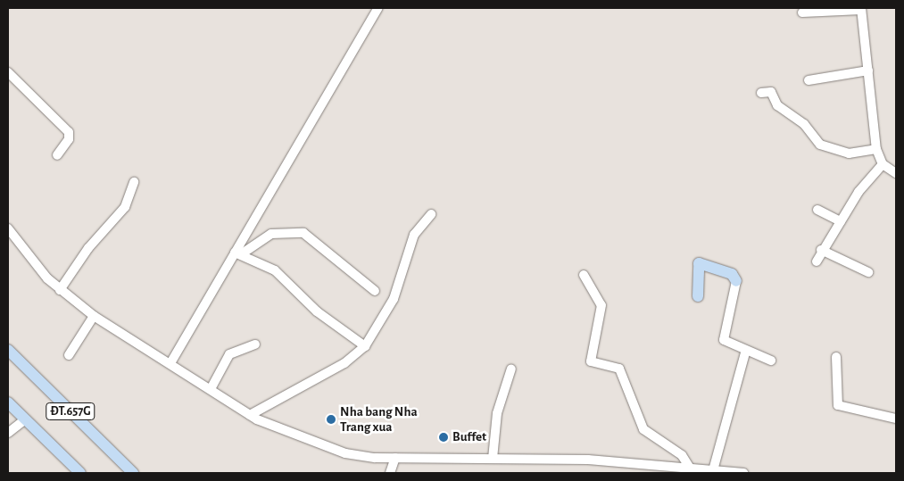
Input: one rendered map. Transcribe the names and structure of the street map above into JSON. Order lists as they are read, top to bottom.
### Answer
{
  "streets": {
    "main road": ["ĐT.657G"]
  },
  "places": ["Nha bang Nha Trang xua", "Buffet"]
}
